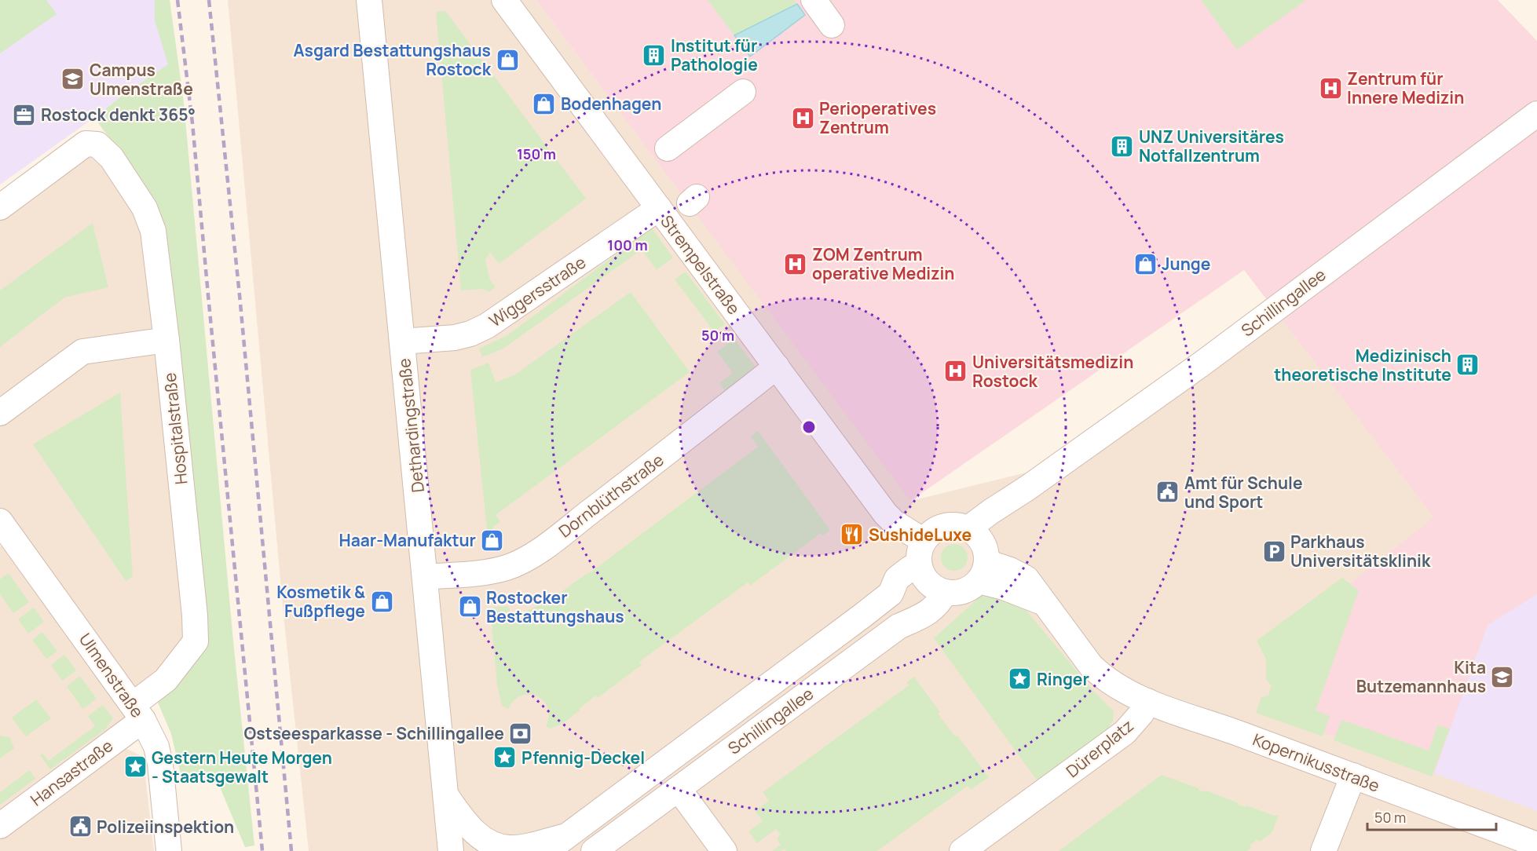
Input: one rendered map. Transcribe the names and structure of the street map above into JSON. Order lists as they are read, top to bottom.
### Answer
{
  "streets": {
    "street": [
      "Strempelstraße",
      "Wiggersstraße",
      "Schillingallee",
      "Dethardingstraße",
      "Hospitalstraße",
      "Dornblüthstraße",
      "Ulmenstraße",
      "Dürerplatz",
      "Kopernikusstraße",
      "Hansastraße"
    ]
  },
  "crossings": [
    ["Strempelstraße", "Wiggersstraße"],
    ["Strempelstraße", "Schillingallee"],
    ["Strempelstraße", "Dornblüthstraße"],
    ["Strempelstraße", "Dürerplatz"],
    ["Wiggersstraße", "Dethardingstraße"],
    ["Schillingallee", "Dürerplatz"],
    ["Dethardingstraße", "Dornblüthstraße"],
    ["Hospitalstraße", "Ulmenstraße"],
    ["Hospitalstraße", "Hansastraße"],
    ["Ulmenstraße", "Hansastraße"],
    ["Dürerplatz", "Kopernikusstraße"]
  ],
  "places": {
    "building": ["Institut für Pathologie", "UNZ Universitäres Notfallzentrum", "Medizinisch theoretische Institute"],
    "shop": [
      "Asgard Bestattungshaus Rostock",
      "Bodenhagen",
      "Junge",
      "Haar-Manufaktur",
      "Kosmetik & Fußpflege",
      "Rostocker Bestattungshaus"
    ],
    "school or university": ["Campus Ulmenstraße", "Kita Butzemannhaus"],
    "hospital": [
      "Zentrum für Innere Medizin",
      "Perioperatives Zentrum",
      "ZOM Zentrum operative Medizin",
      "Universitätsmedizin Rostock"
    ],
    "office": ["Rostock denkt 365°"],
    "public building": ["Amt für Schule und Sport", "Polizeiinspektion"],
    "restaurant": ["SushideLuxe"],
    "parking": ["Parkhaus Universitätsklinik"],
    "place": ["Ringer", "Pfennig-Deckel", "Gestern Heute Morgen - Staatsgewalt"],
    "bank": ["Ostseesparkasse - Schillingallee"]
  },
  "scale_bar": "50 m",
  "rings": ["150 m", "100 m", "50 m"]
}
